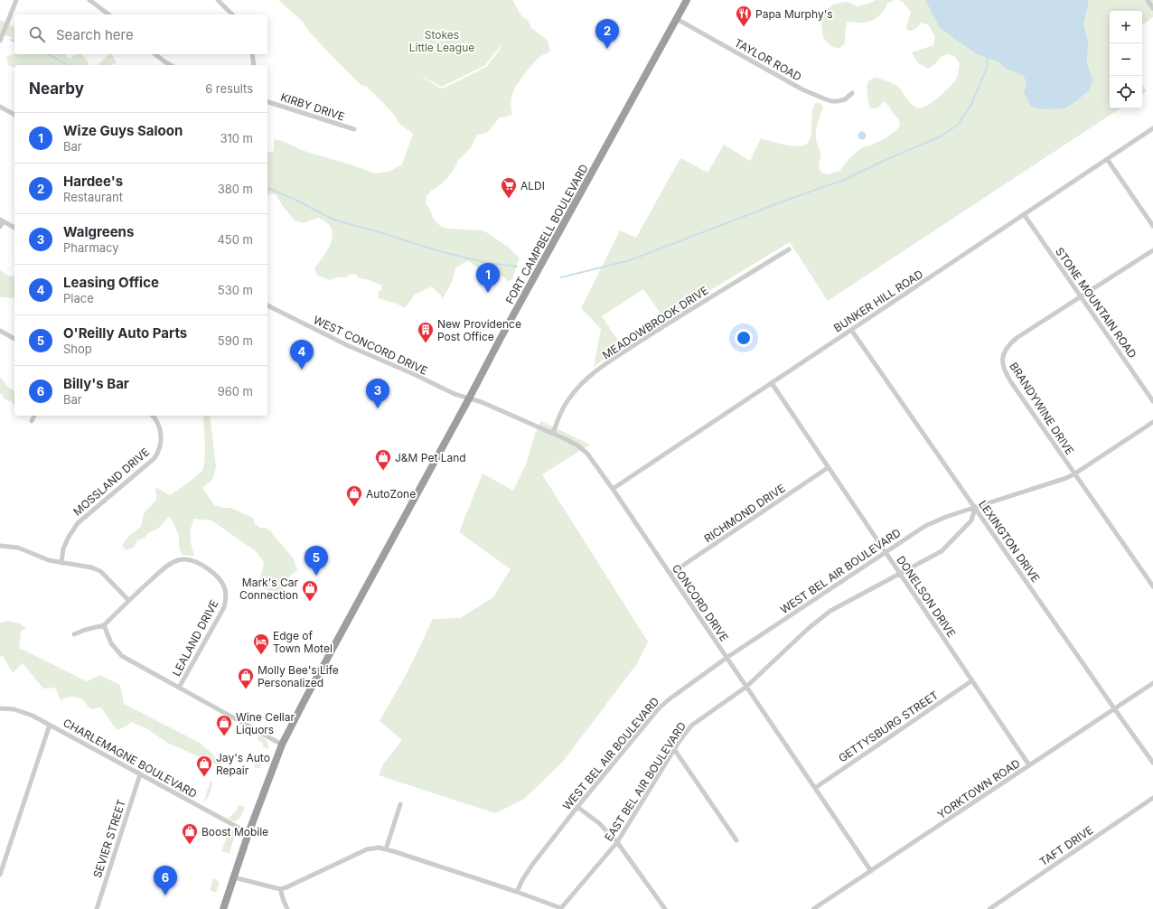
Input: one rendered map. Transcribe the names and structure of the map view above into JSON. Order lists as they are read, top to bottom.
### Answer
{
  "streets": {
    "highway": ["FORT CAMPBELL BOULEVARD"],
    "street": [
      "TAYLOR ROAD",
      "KIRBY DRIVE",
      "BUNKER HILL ROAD",
      "STONE MOUNTAIN ROAD",
      "MEADOWBROOK DRIVE",
      "WEST CONCORD DRIVE",
      "BRANDYWINE DRIVE",
      "MOSSLAND DRIVE",
      "RICHMOND DRIVE",
      "LEXINGTON DRIVE",
      "WEST BEL AIR BOULEVARD",
      "DONELSON DRIVE",
      "CONCORD DRIVE",
      "LEALAND DRIVE",
      "GETTYSBURG STREET",
      "CHARLEMAGNE BOULEVARD",
      "EAST BEL AIR BOULEVARD",
      "YORKTOWN ROAD",
      "SEVIER STREET",
      "TAFT DRIVE"
    ]
  },
  "crossings": [
    ["TAYLOR ROAD", "FORT CAMPBELL BOULEVARD"],
    ["FORT CAMPBELL BOULEVARD", "WEST CONCORD DRIVE"],
    ["FORT CAMPBELL BOULEVARD", "CONCORD DRIVE"],
    ["FORT CAMPBELL BOULEVARD", "LEALAND DRIVE"],
    ["FORT CAMPBELL BOULEVARD", "CHARLEMAGNE BOULEVARD"],
    ["BUNKER HILL ROAD", "STONE MOUNTAIN ROAD"],
    ["BUNKER HILL ROAD", "LEXINGTON DRIVE"],
    ["BUNKER HILL ROAD", "DONELSON DRIVE"],
    ["BUNKER HILL ROAD", "CONCORD DRIVE"],
    ["STONE MOUNTAIN ROAD", "BRANDYWINE DRIVE"],
    ["MEADOWBROOK DRIVE", "CONCORD DRIVE"],
    ["WEST CONCORD DRIVE", "CONCORD DRIVE"],
    ["BRANDYWINE DRIVE", "WEST BEL AIR BOULEVARD"],
    ["RICHMOND DRIVE", "DONELSON DRIVE"],
    ["RICHMOND DRIVE", "CONCORD DRIVE"],
    ["LEXINGTON DRIVE", "WEST BEL AIR BOULEVARD"],
    ["LEXINGTON DRIVE", "EAST BEL AIR BOULEVARD"],
    ["LEXINGTON DRIVE", "YORKTOWN ROAD"],
    ["WEST BEL AIR BOULEVARD", "DONELSON DRIVE"],
    ["WEST BEL AIR BOULEVARD", "CONCORD DRIVE"],
    ["WEST BEL AIR BOULEVARD", "EAST BEL AIR BOULEVARD"],
    ["DONELSON DRIVE", "GETTYSBURG STREET"],
    ["DONELSON DRIVE", "EAST BEL AIR BOULEVARD"],
    ["DONELSON DRIVE", "YORKTOWN ROAD"],
    ["CONCORD DRIVE", "GETTYSBURG STREET"],
    ["CONCORD DRIVE", "EAST BEL AIR BOULEVARD"],
    ["CONCORD DRIVE", "YORKTOWN ROAD"],
    ["CHARLEMAGNE BOULEVARD", "SEVIER STREET"]
  ],
  "parks": ["Stokes Little League"],
  "places": {
    "restaurant": ["Papa Murphy's"],
    "supermarket": ["ALDI"],
    "building": ["New Providence Post Office"],
    "shop": [
      "J&M Pet Land",
      "AutoZone",
      "Mark's Car Connection",
      "Molly Bee's Life Personalized",
      "Wine Cellar Liquors",
      "Jay's Auto Repair",
      "Boost Mobile"
    ],
    "hotel": ["Edge of Town Motel"]
  },
  "page": {
    "map_buttons": ["+", "−"],
    "search": "Search here",
    "pins": [
      "2",
      "1",
      "4",
      "3",
      "5",
      "6"
    ],
    "heading": ["Nearby", "6 results"],
    "list": [
      {
        "mark": "1",
        "name": "Wize Guys Saloon",
        "note": "Bar",
        "value": "310 m"
      },
      {
        "mark": "2",
        "name": "Hardee's",
        "note": "Restaurant",
        "value": "380 m"
      },
      {
        "mark": "3",
        "name": "Walgreens",
        "note": "Pharmacy",
        "value": "450 m"
      },
      {
        "mark": "4",
        "name": "Leasing Office",
        "note": "Place",
        "value": "530 m"
      },
      {
        "mark": "5",
        "name": "O'Reilly Auto Parts",
        "note": "Shop",
        "value": "590 m"
      },
      {
        "mark": "6",
        "name": "Billy's Bar",
        "note": "Bar",
        "value": "960 m"
      }
    ]
  }
}
